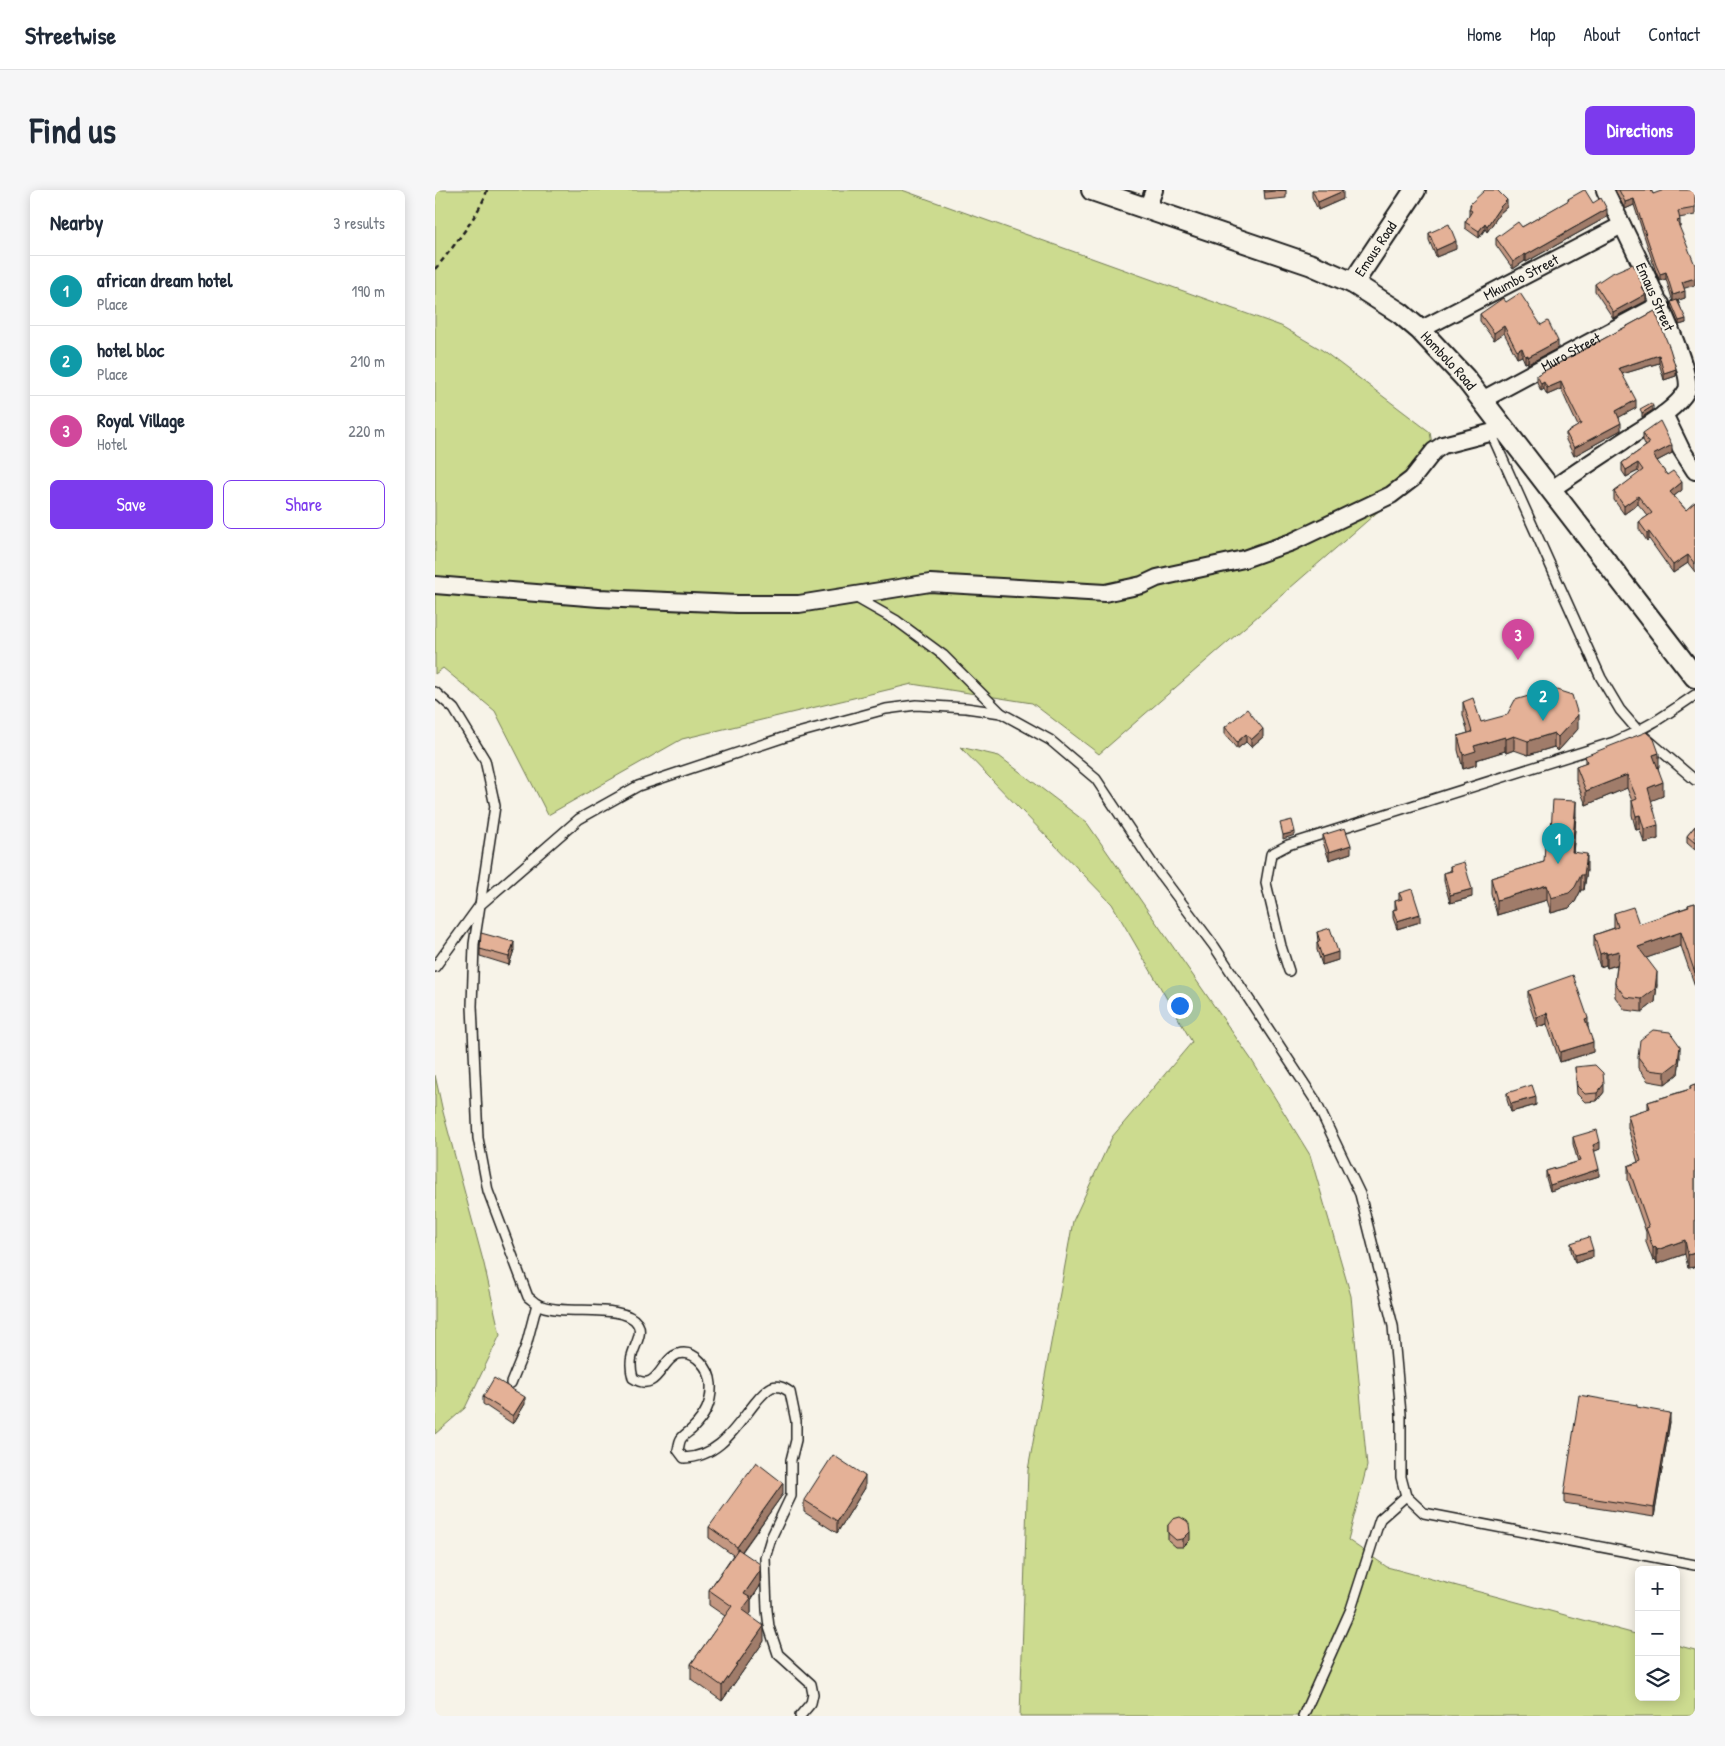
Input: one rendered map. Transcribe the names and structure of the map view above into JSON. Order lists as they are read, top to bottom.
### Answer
{
  "streets": {
    "street": [
      "Emous Road",
      "Mkumbo Street",
      "Emaus Street",
      "Muro Street",
      "Hombolo Road"
    ]
  },
  "crossings": [
    ["Emous Road", "Hombolo Road"],
    ["Mkumbo Street", "Emaus Street"],
    ["Mkumbo Street", "Hombolo Road"],
    ["Emaus Street", "Muro Street"],
    ["Emaus Street", "Hombolo Road"],
    ["Muro Street", "Hombolo Road"]
  ],
  "page": {
    "header": "Streetwise",
    "nav": [
      "Home",
      "Map",
      "About",
      "Contact"
    ],
    "buttons": [
      "Directions",
      ["Save", "Share"]
    ],
    "title": "Find us",
    "heading": ["Nearby", "3 results"],
    "list": [
      {
        "mark": "1",
        "name": "african dream hotel",
        "note": "Place",
        "value": "190 m"
      },
      {
        "mark": "2",
        "name": "hotel bloc",
        "note": "Place",
        "value": "210 m"
      },
      {
        "mark": "3",
        "name": "Royal Village",
        "note": "Hotel",
        "value": "220 m"
      }
    ],
    "pins": ["3", "2", "1"],
    "map_buttons": ["+", "−"]
  }
}
